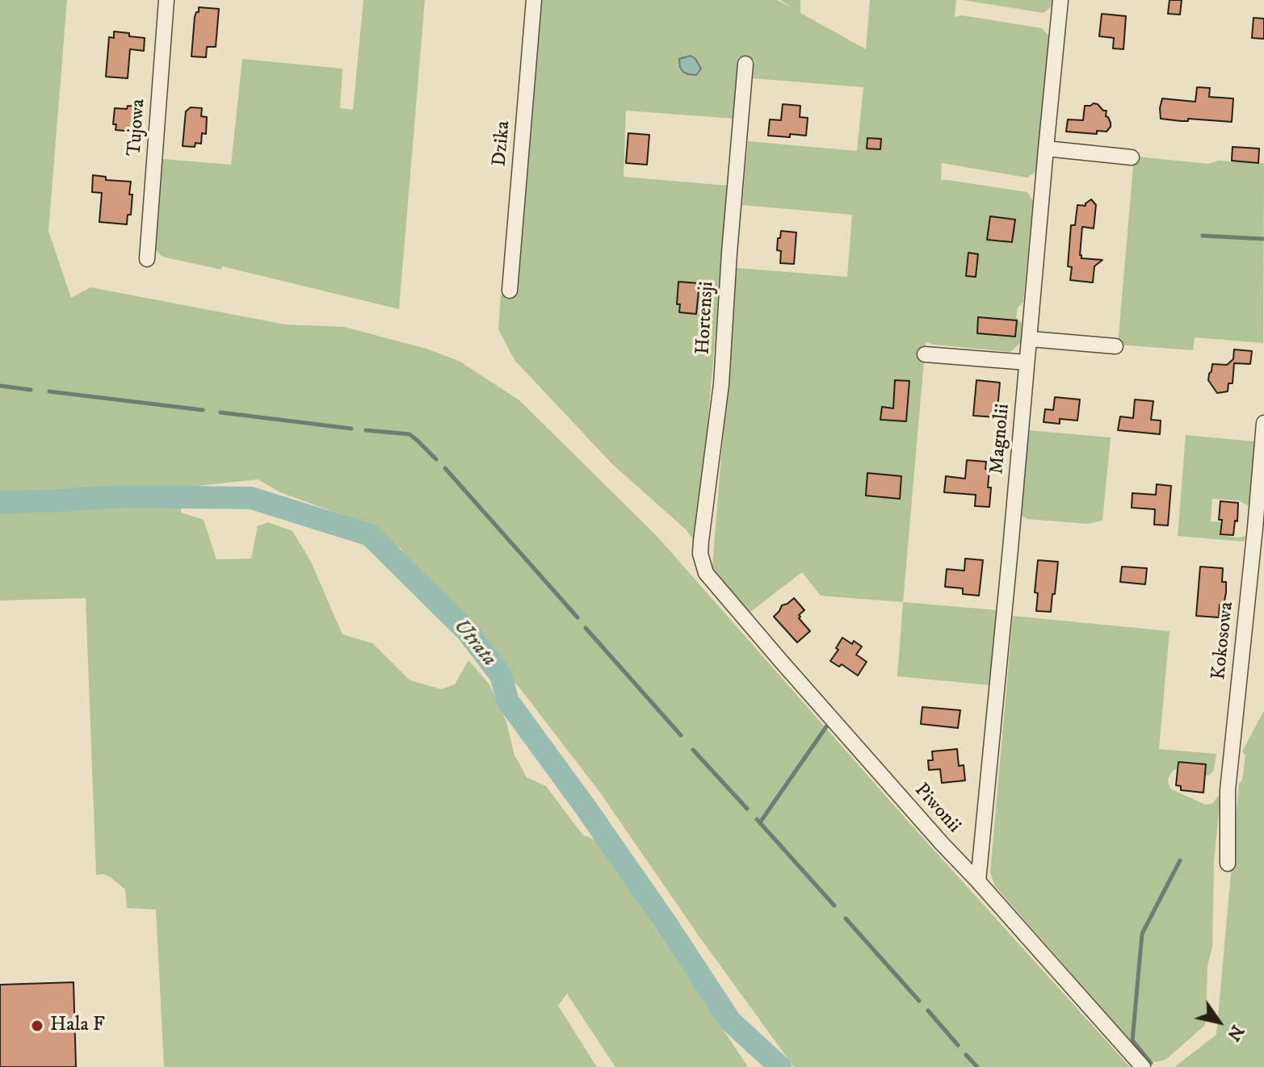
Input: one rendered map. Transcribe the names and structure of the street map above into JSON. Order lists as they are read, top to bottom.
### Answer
{
  "streets": {
    "street": [
      "Tujowa",
      "Dzika",
      "Hortensji",
      "Magnolii",
      "Kokosowa",
      "Piwonii"
    ]
  },
  "crossings": [
    ["Hortensji", "Piwonii"],
    ["Magnolii", "Piwonii"]
  ],
  "water": ["Utrata"],
  "places": ["Hala F"],
  "north": "bottom right"
}
